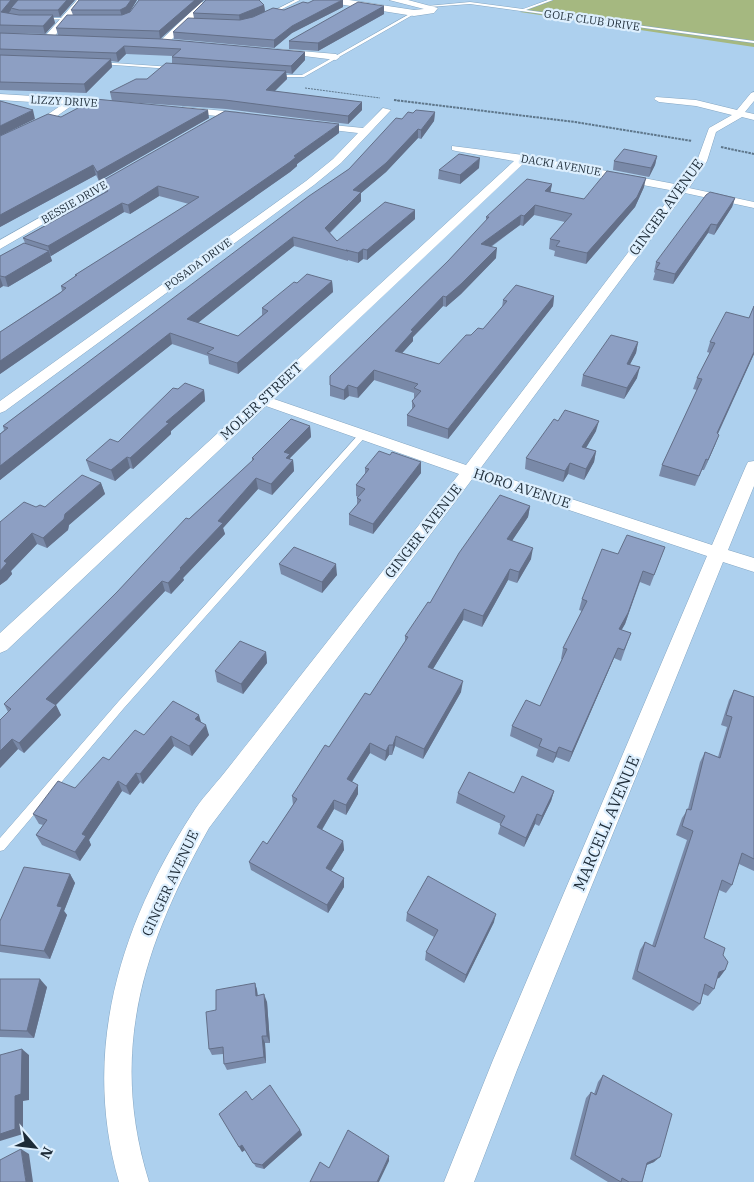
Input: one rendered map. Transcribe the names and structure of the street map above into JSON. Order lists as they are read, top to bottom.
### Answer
{
  "streets": {
    "street": [
      "LIZZY DRIVE",
      "DACKI AVENUE",
      "BESSIE DRIVE",
      "GINGER AVENUE",
      "POSADA DRIVE",
      "MOLER STREET",
      "HORO AVENUE",
      "MARCELL AVENUE"
    ],
    "lane": ["GOLF CLUB DRIVE"]
  },
  "crossings": [
    ["DACKI AVENUE", "GINGER AVENUE"],
    ["DACKI AVENUE", "MOLER STREET"],
    ["GINGER AVENUE", "HORO AVENUE"],
    ["MOLER STREET", "HORO AVENUE"],
    ["HORO AVENUE", "MARCELL AVENUE"]
  ],
  "north": "bottom right"
}
